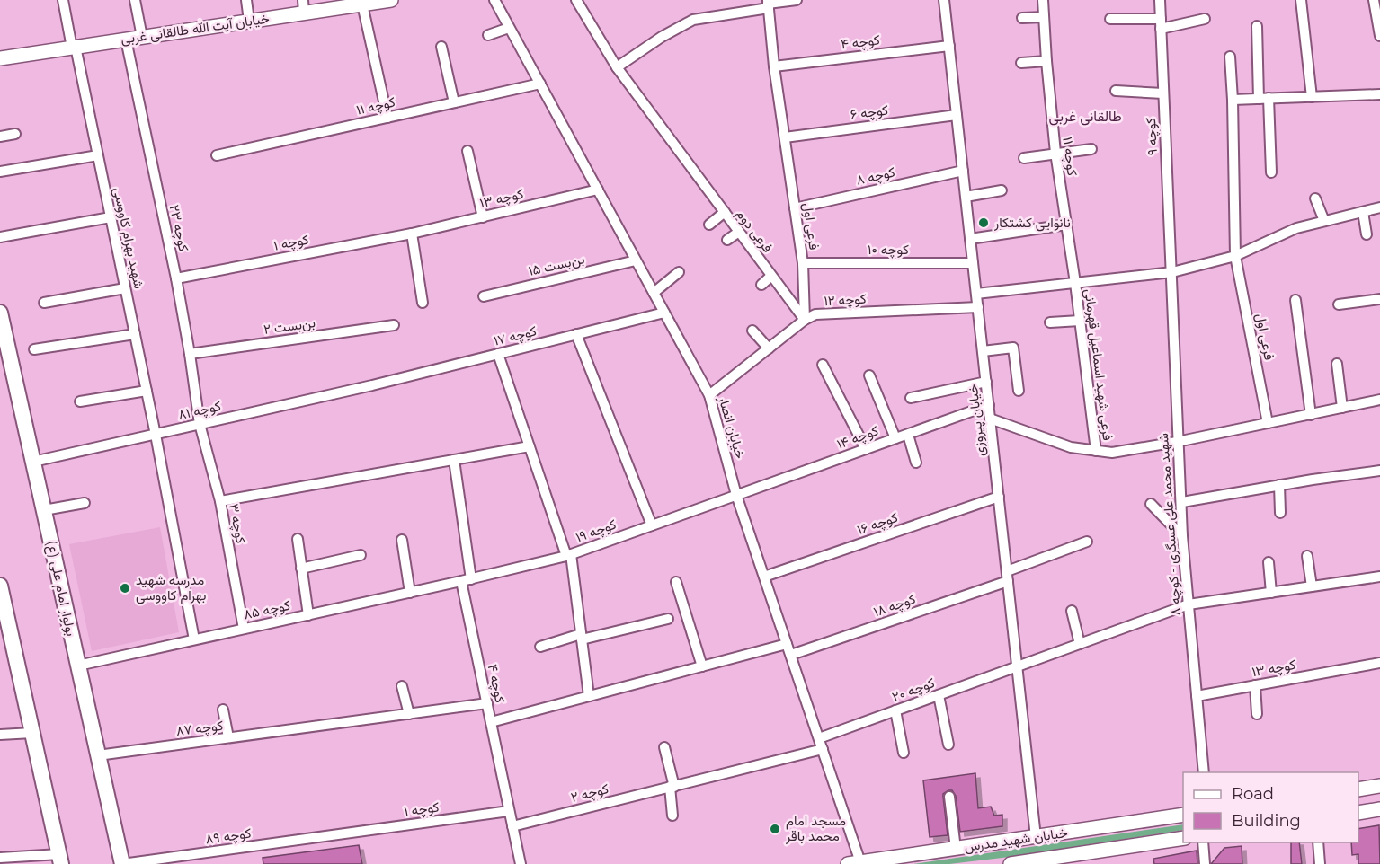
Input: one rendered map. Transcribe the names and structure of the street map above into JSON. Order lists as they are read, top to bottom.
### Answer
{
  "streets": {
    "main road": ["خیابان آیت الله طالقانی غربی", "بولوار امام علی (ع)", "خیابان شهید مدرس"],
    "street": [
      "کوچه ۴",
      "کوچه ۱۱",
      "کوچه ۶",
      "کوچه ۹",
      "کوچه ۸",
      "کوچه ۱۳",
      "فرعی اول",
      "کوچه ۲۳",
      "فرعی دوم",
      "شهید بهرام کاووسی",
      "کوچه ۱",
      "کوچه ۱۰",
      "بن‌بست ۱۵",
      "کوچه ۱۲",
      "بن‌بست ۲",
      "کوچه ۱۷",
      "فرعی شهید اسماعیل قهرمانی",
      "کوچه ۸۱",
      "خیابان پیروزی",
      "خیابان انصار",
      "کوچه ۱۴",
      "کوچه ۳",
      "کوچه ۱۶",
      "شهید محمد علی عسگری - کوچه ۸",
      "کوچه ۱۹",
      "کوچه ۱۸",
      "کوچه ۸۵",
      "کوچه ۲۰",
      "کوچه ۸۷",
      "کوچه ۲",
      "کوچه ۸۹"
    ]
  },
  "crossings": [
    ["خیابان آیت الله طالقانی غربی", "کوچه ۲۳"],
    ["خیابان آیت الله طالقانی غربی", "شهید بهرام کاووسی"],
    ["کوچه ۴", "فرعی اول"],
    ["کوچه ۴", "خیابان پیروزی"],
    ["کوچه ۴", "خیابان انصار"],
    ["کوچه ۴", "کوچه ۱۹"],
    ["کوچه ۴", "کوچه ۸۵"],
    ["کوچه ۱۱", "فرعی شهید اسماعیل قهرمانی"],
    ["کوچه ۱۱", "خیابان انصار"],
    ["کوچه ۶", "فرعی اول"],
    ["کوچه ۶", "خیابان پیروزی"],
    ["کوچه ۹", "شهید محمد علی عسگری - کوچه ۸"],
    ["کوچه ۸", "فرعی اول"],
    ["کوچه ۸", "خیابان پیروزی"],
    ["کوچه ۱۳", "کوچه ۱"],
    ["کوچه ۱۳", "خیابان انصار"],
    ["کوچه ۱۳", "شهید محمد علی عسگری - کوچه ۸"],
    ["فرعی اول", "فرعی دوم"],
    ["فرعی اول", "کوچه ۱۰"],
    ["فرعی اول", "کوچه ۱۲"],
    ["کوچه ۲۳", "کوچه ۱"],
    ["کوچه ۲۳", "بن‌بست ۲"],
    ["کوچه ۲۳", "کوچه ۸۱"],
    ["کوچه ۲۳", "کوچه ۳"],
    ["فرعی دوم", "کوچه ۱۲"],
    ["شهید بهرام کاووسی", "کوچه ۸۱"],
    ["کوچه ۱", "کوچه ۸۹"],
    ["کوچه ۱۰", "خیابان پیروزی"],
    ["بن‌بست ۱۵", "خیابان انصار"],
    ["کوچه ۱۲", "خیابان پیروزی"],
    ["کوچه ۱۲", "خیابان انصار"],
    ["کوچه ۱۷", "کوچه ۸۱"],
    ["کوچه ۱۷", "خیابان انصار"],
    ["کوچه ۸۱", "کوچه ۳"],
    ["کوچه ۸۱", "بولوار امام علی (ع)"],
    ["خیابان پیروزی", "کوچه ۱۴"],
    ["خیابان پیروزی", "کوچه ۱۶"],
    ["خیابان پیروزی", "کوچه ۱۸"],
    ["خیابان پیروزی", "کوچه ۲۰"],
    ["خیابان پیروزی", "خیابان شهید مدرس"],
    ["خیابان انصار", "کوچه ۱۴"],
    ["خیابان انصار", "کوچه ۱۶"],
    ["خیابان انصار", "کوچه ۱۹"],
    ["خیابان انصار", "کوچه ۱۸"],
    ["خیابان انصار", "کوچه ۲۰"],
    ["خیابان انصار", "خیابان شهید مدرس"],
    ["کوچه ۱۴", "کوچه ۱۹"],
    ["کوچه ۳", "کوچه ۸۵"],
    ["شهید محمد علی عسگری - کوچه ۸", "کوچه ۲۰"],
    ["کوچه ۱۹", "کوچه ۸۵"],
    ["بولوار امام علی (ع)", "کوچه ۸۵"],
    ["بولوار امام علی (ع)", "کوچه ۸۷"],
    ["بولوار امام علی (ع)", "کوچه ۸۹"]
  ],
  "districts": ["طالقانی غربی"],
  "places": ["نانوایی کشتکار", "مدرسه شهید بهرام کاووسی", "مسجد امام محمد باقر"],
  "legend": ["Road", "Building"]
}
